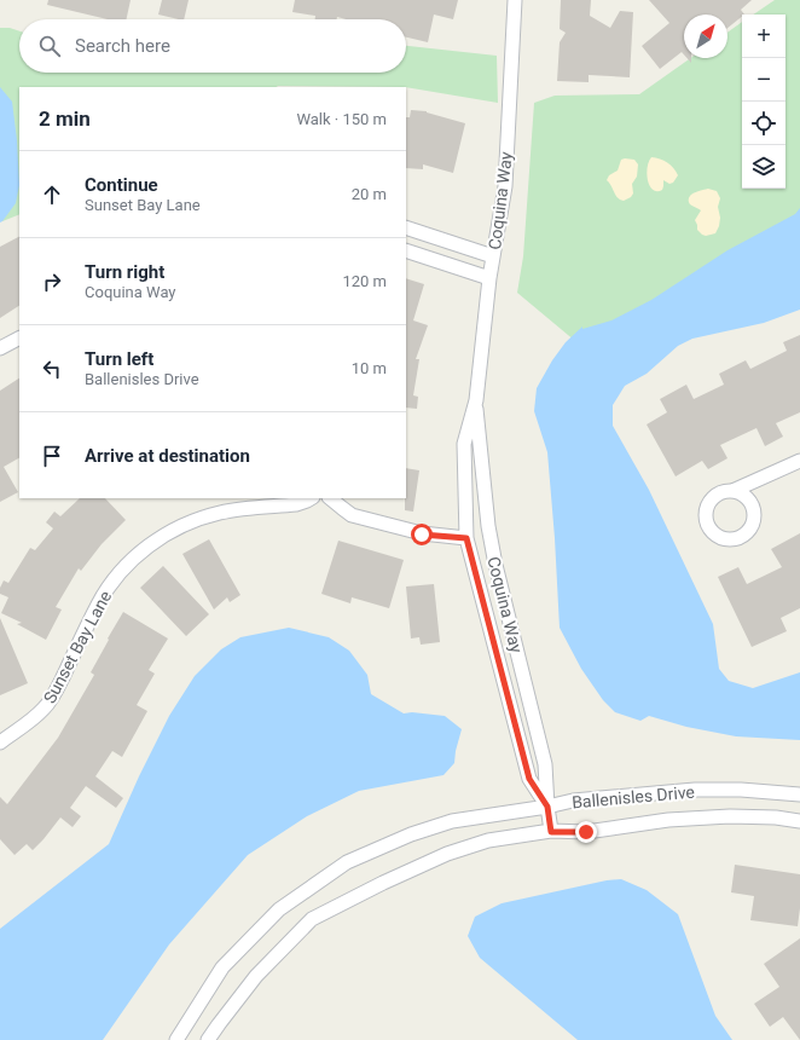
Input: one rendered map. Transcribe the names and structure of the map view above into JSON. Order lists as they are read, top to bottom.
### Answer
{
  "streets": {
    "street": ["Coquina Way", "Sunset Bay Lane", "Ballenisles Drive"]
  },
  "crossings": [
    ["Coquina Way", "Ballenisles Drive"]
  ],
  "north": "top right",
  "page": {
    "map_buttons": ["+", "−"],
    "search": "Search here",
    "heading": ["2 min", "Walk · 150 m"],
    "list": [
      ["Continue", "Sunset Bay Lane", "20 m"],
      ["Turn right", "Coquina Way", "120 m"],
      ["Turn left", "Ballenisles Drive", "10 m"],
      "Arrive at destination"
    ]
  }
}
